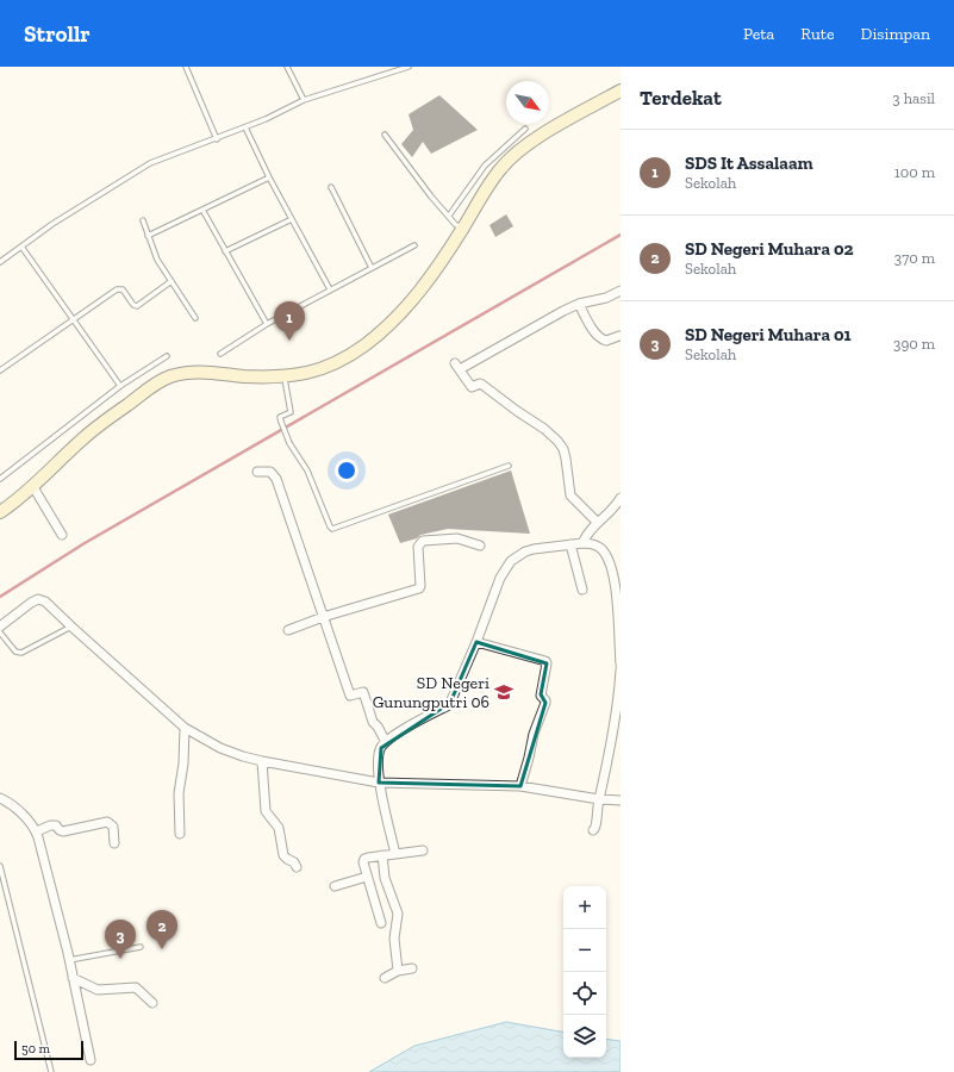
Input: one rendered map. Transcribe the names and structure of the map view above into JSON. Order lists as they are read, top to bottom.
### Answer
{
  "places": {
    "school or university": ["SD Negeri Gunungputri 06"]
  },
  "scale_bar": "50 m",
  "north": "bottom right",
  "page": {
    "header": "Strollr",
    "nav": ["Peta", "Rute", "Disimpan"],
    "heading": ["Terdekat", "3 hasil"],
    "list": [
      {
        "mark": "1",
        "name": "SDS It Assalaam",
        "note": "Sekolah",
        "value": "100 m"
      },
      {
        "mark": "2",
        "name": "SD Negeri Muhara 02",
        "note": "Sekolah",
        "value": "370 m"
      },
      {
        "mark": "3",
        "name": "SD Negeri Muhara 01",
        "note": "Sekolah",
        "value": "390 m"
      }
    ],
    "pins": ["1", "2", "3"],
    "map_buttons": ["+", "−"],
    "scale": "50 m"
  }
}
